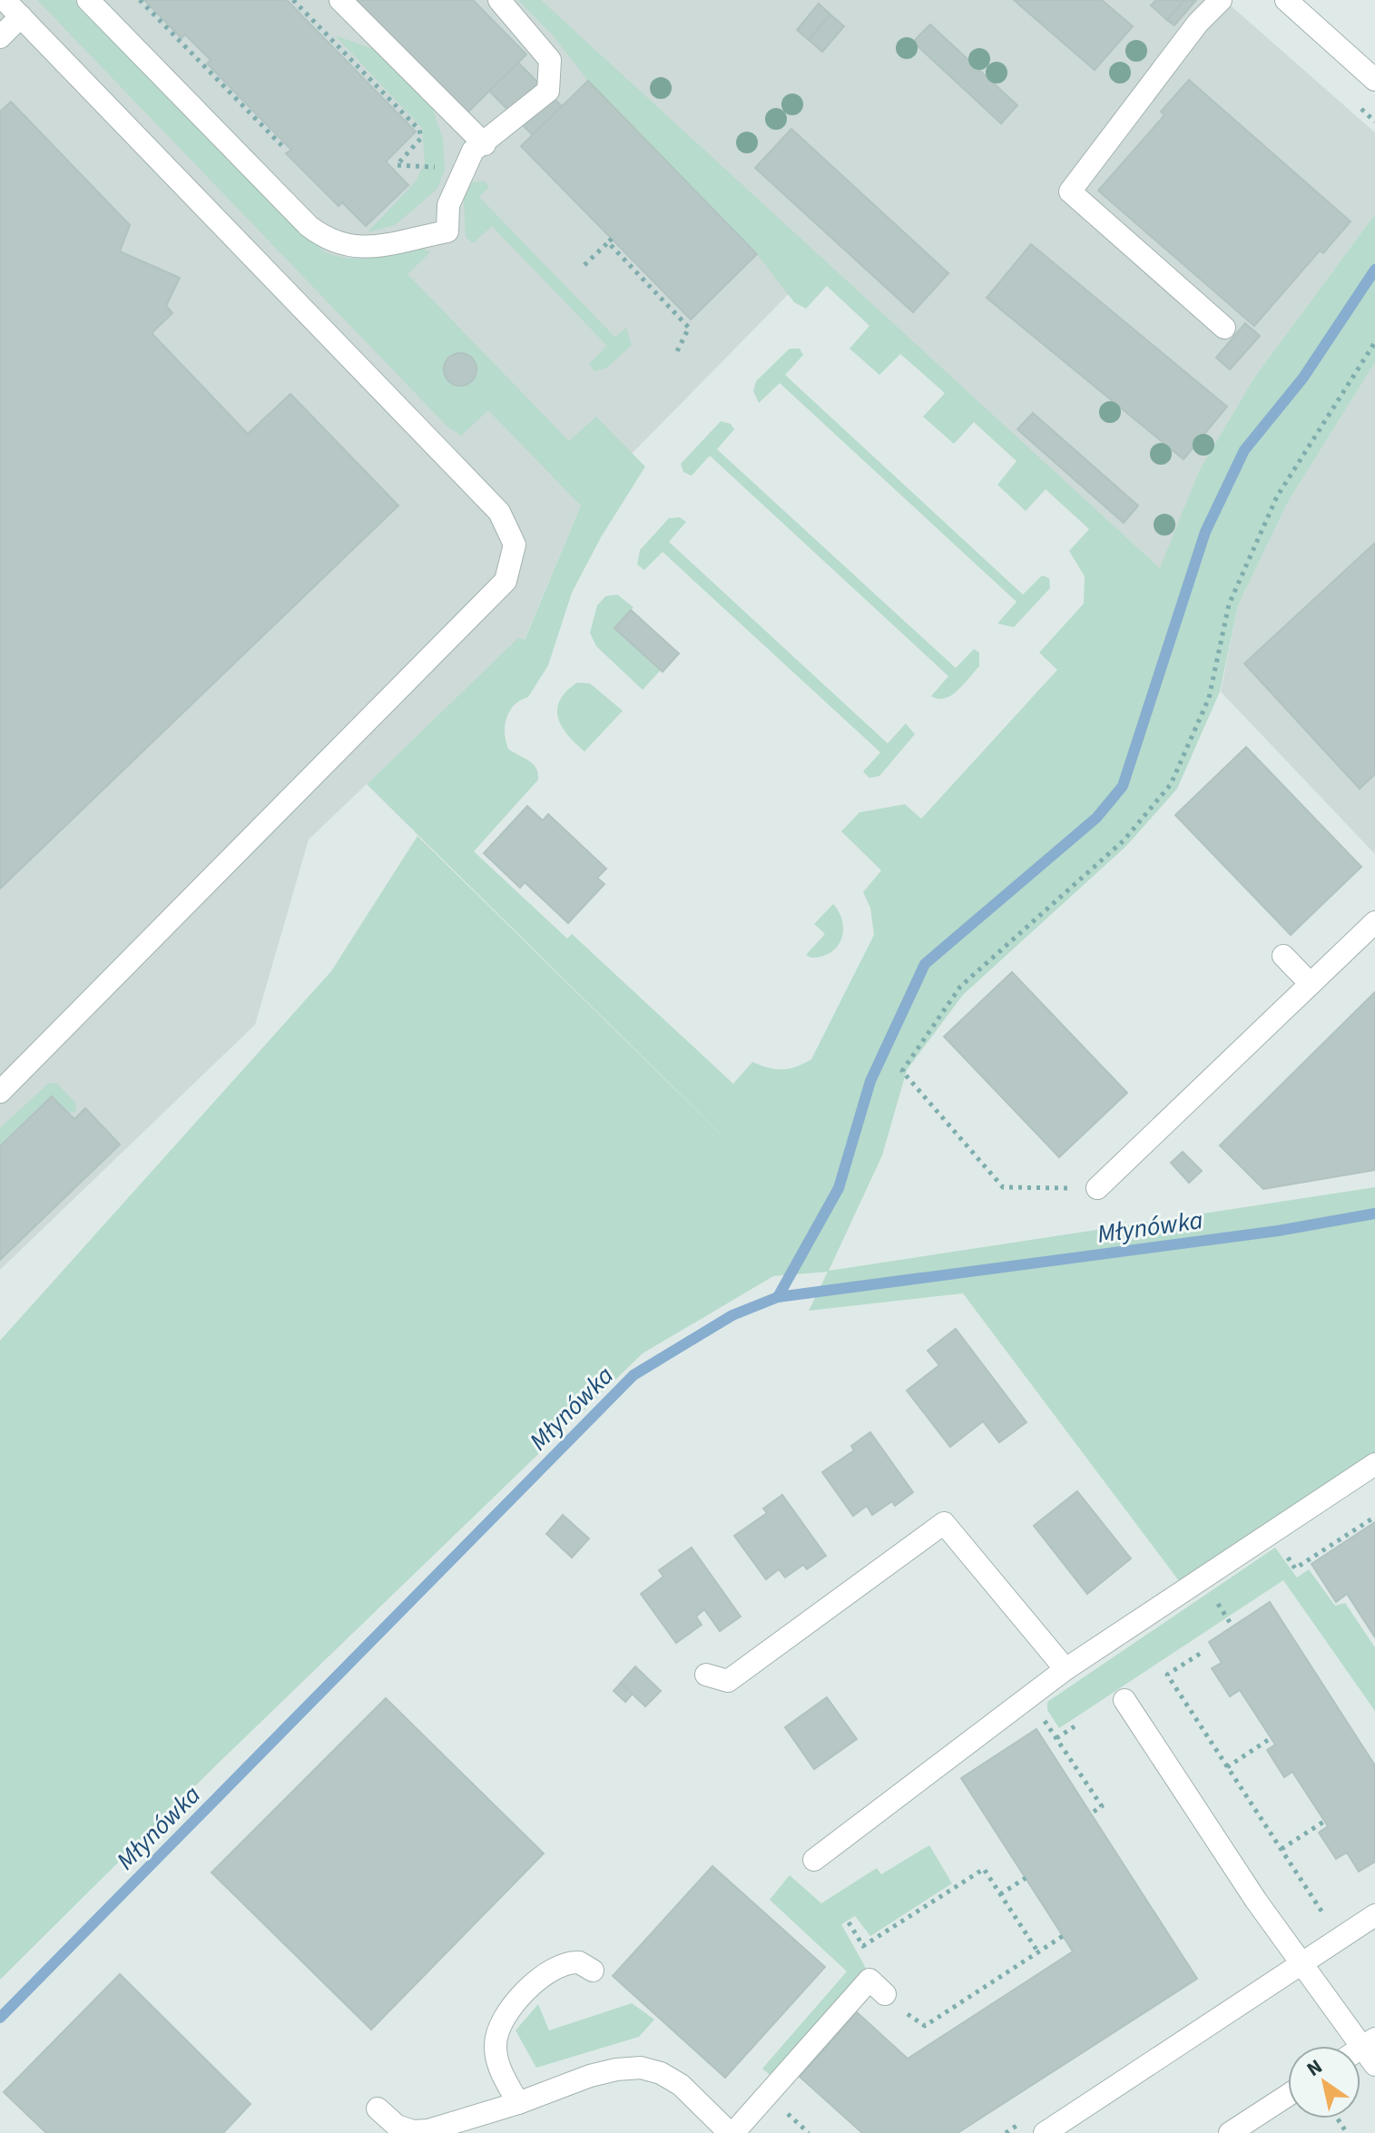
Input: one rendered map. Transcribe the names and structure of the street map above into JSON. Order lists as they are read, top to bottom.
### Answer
{
  "water": ["Młynówka"],
  "north": "top left"
}
